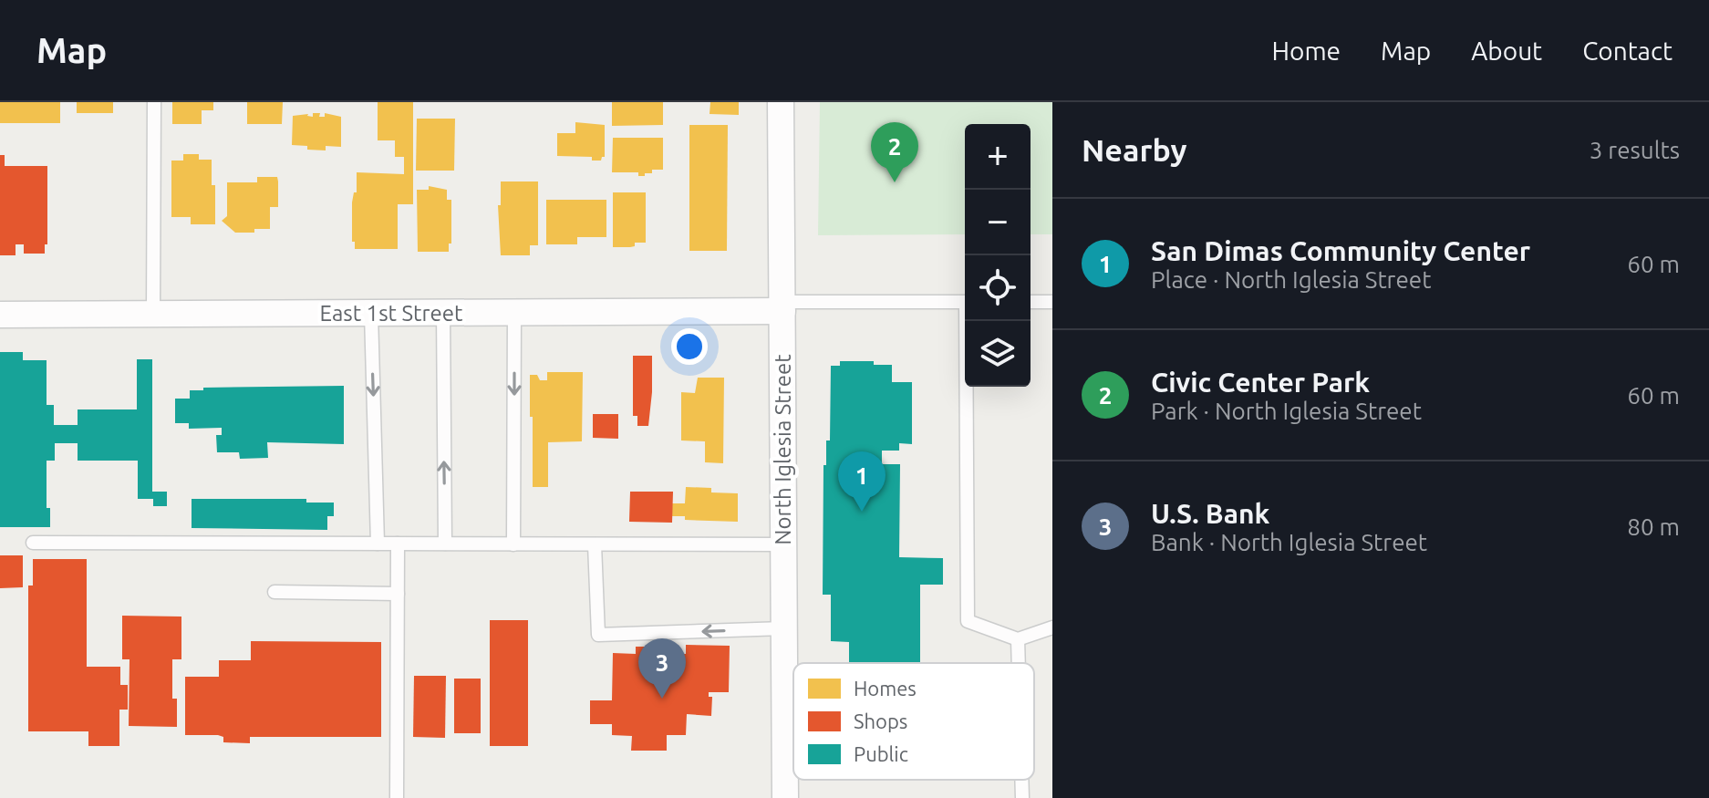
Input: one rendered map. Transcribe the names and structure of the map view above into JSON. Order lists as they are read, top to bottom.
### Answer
{
  "streets": {
    "street": ["East 1st Street", "North Iglesia Street"]
  },
  "crossings": [
    ["East 1st Street", "North Iglesia Street"]
  ],
  "legend": ["Homes", "Shops", "Public"],
  "page": {
    "header": "Map",
    "nav": [
      "Home",
      "Map",
      "About",
      "Contact"
    ],
    "heading": ["Nearby", "3 results"],
    "pins": ["2", "1", "3"],
    "map_buttons": ["+", "−"],
    "list": [
      {
        "mark": "1",
        "name": "San Dimas Community Center",
        "note": "Place · North Iglesia Street",
        "value": "60 m"
      },
      {
        "mark": "2",
        "name": "Civic Center Park",
        "note": "Park · North Iglesia Street",
        "value": "60 m"
      },
      {
        "mark": "3",
        "name": "U.S. Bank",
        "note": "Bank · North Iglesia Street",
        "value": "80 m"
      }
    ]
  }
}
